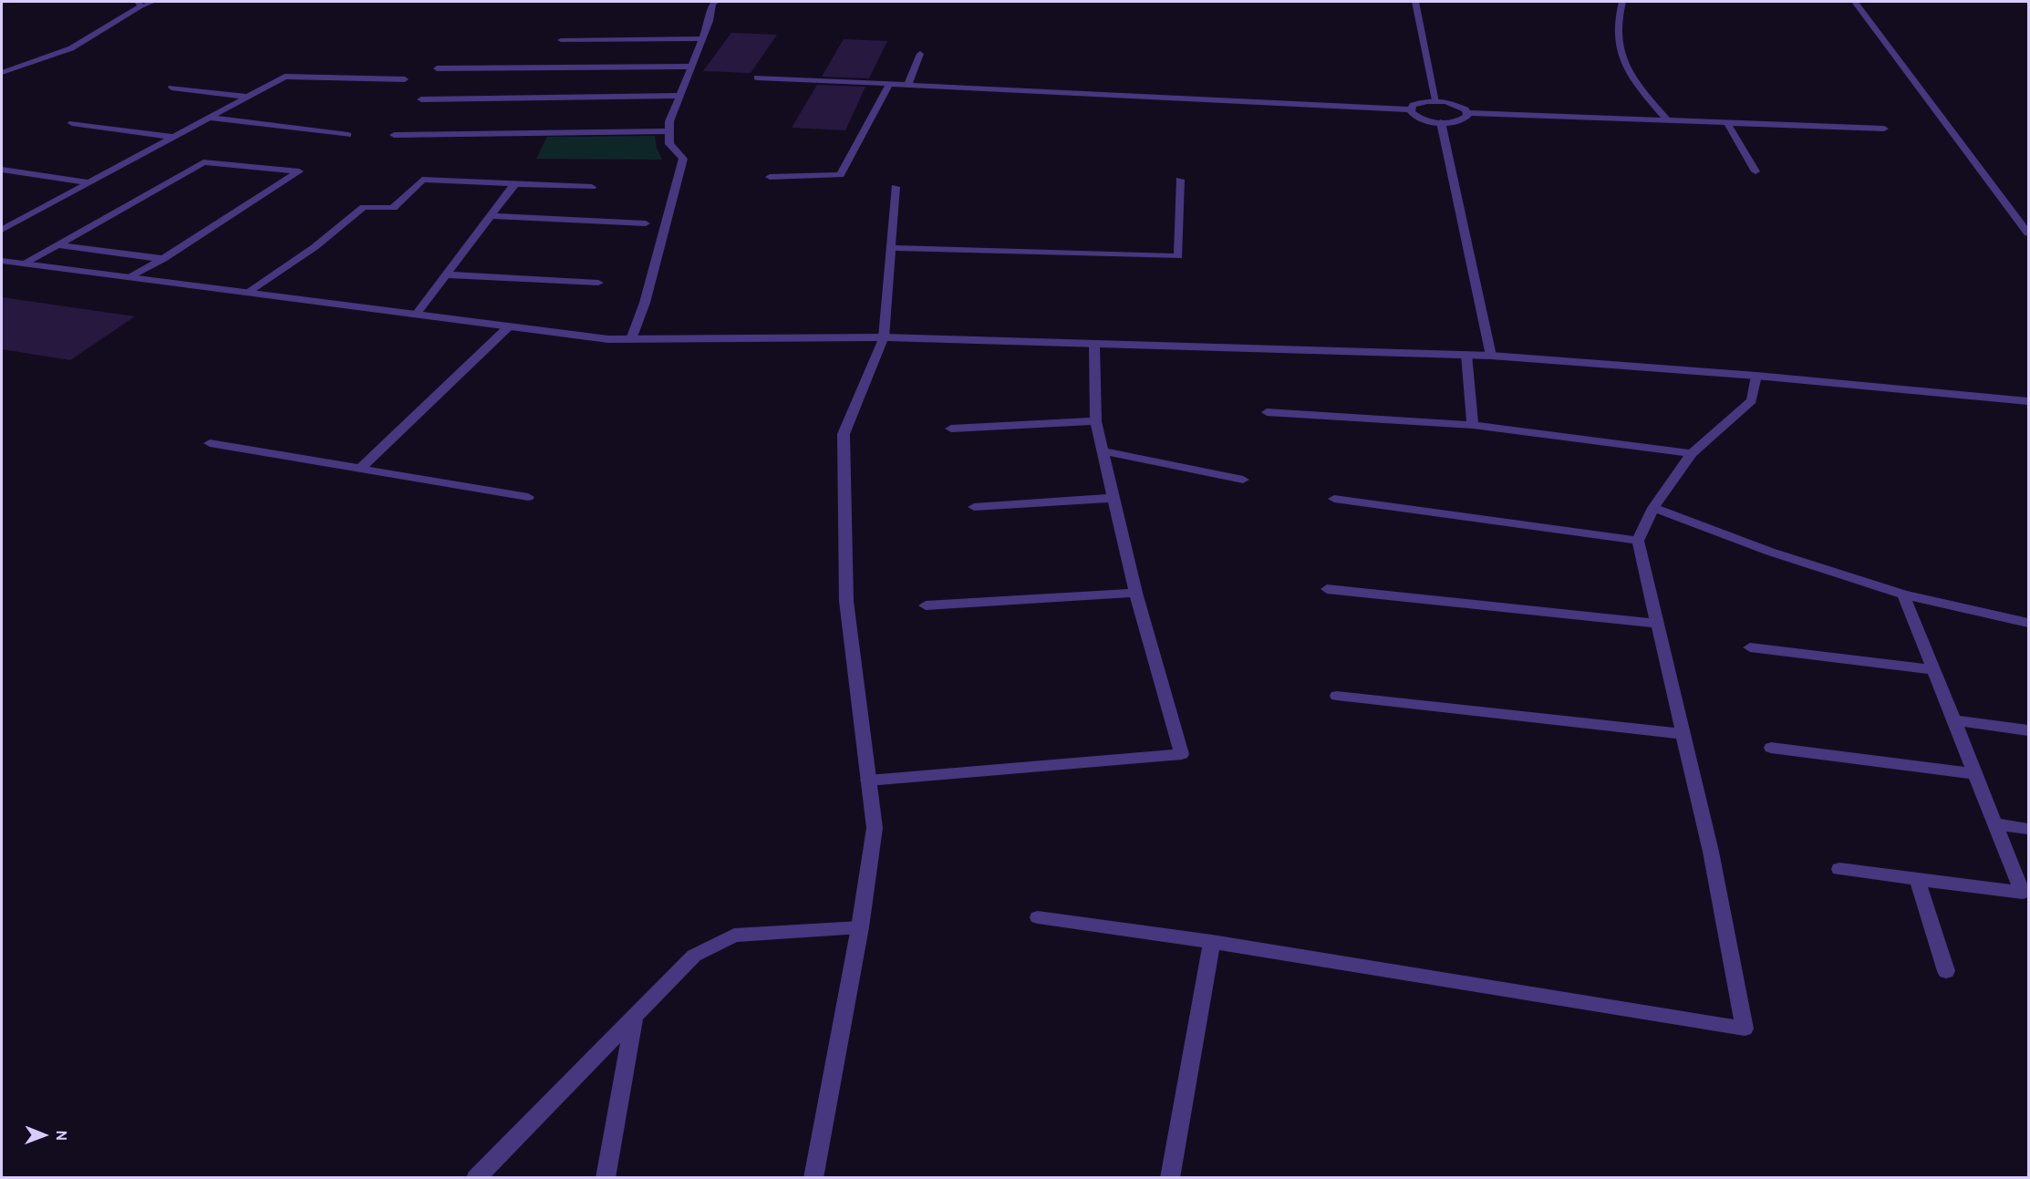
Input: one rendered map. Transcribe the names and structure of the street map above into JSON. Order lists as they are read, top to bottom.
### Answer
{
  "north": "right"
}
